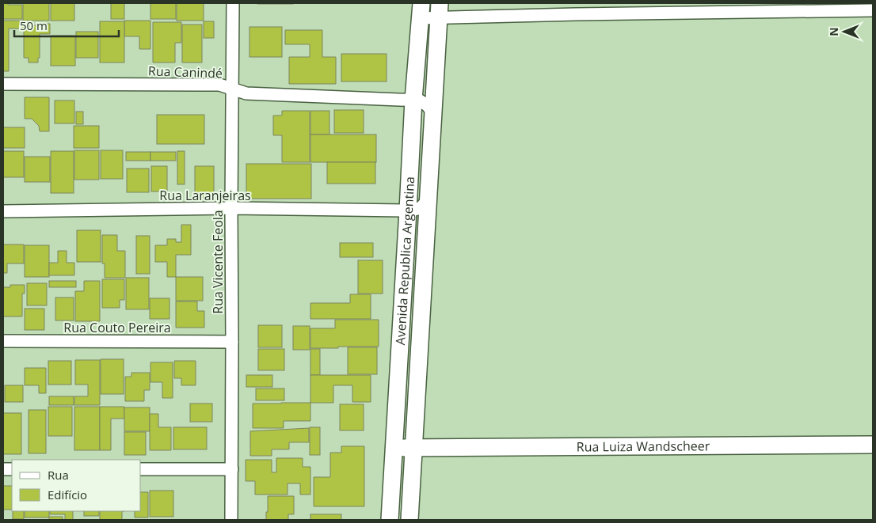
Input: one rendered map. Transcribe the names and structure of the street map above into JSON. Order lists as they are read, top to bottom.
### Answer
{
  "streets": {
    "main road": ["Avenida Republica Argentina", "Rua Luiza Wandscheer"],
    "street": [
      "Rua Canindé",
      "Rua Laranjeiras",
      "Rua Vicente Feola",
      "Rua Couto Pereira"
    ]
  },
  "crossings": [
    ["Rua Canindé", "Avenida Republica Argentina"],
    ["Rua Canindé", "Rua Vicente Feola"],
    ["Rua Laranjeiras", "Avenida Republica Argentina"],
    ["Rua Laranjeiras", "Rua Vicente Feola"],
    ["Avenida Republica Argentina", "Rua Luiza Wandscheer"],
    ["Rua Vicente Feola", "Rua Couto Pereira"]
  ],
  "legend": ["Rua", "Edifício"],
  "scale_bar": "50 m",
  "north": "left"
}
